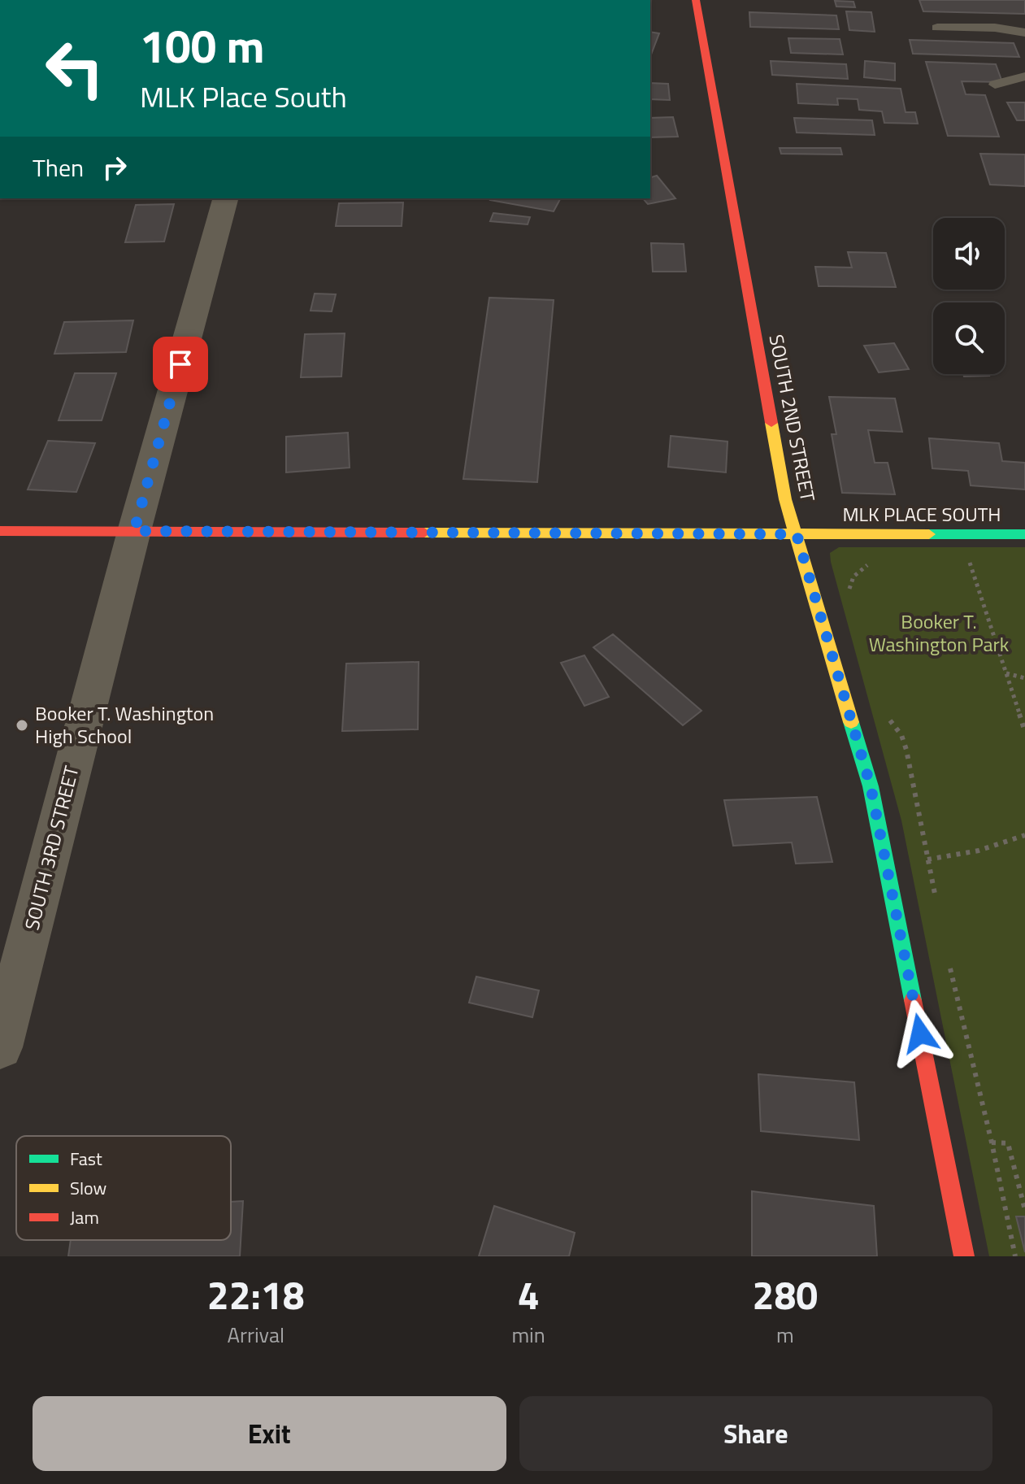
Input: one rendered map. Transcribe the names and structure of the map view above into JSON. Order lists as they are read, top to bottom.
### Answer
{
  "streets": {
    "street": ["SOUTH 2ND STREET", "MLK PLACE SOUTH", "SOUTH 3RD STREET"]
  },
  "crossings": [
    ["SOUTH 2ND STREET", "MLK PLACE SOUTH"],
    ["MLK PLACE SOUTH", "SOUTH 3RD STREET"]
  ],
  "parks": ["Booker T. Washington Park"],
  "places": ["Booker T. Washington High School"],
  "legend": ["Fast", "Slow", "Jam"],
  "page": {
    "turn": ["100 m", "MLK Place South"],
    "then": "Then",
    "eta": [
      "22:18",
      "Arrival",
      "4",
      "min",
      "280",
      "m"
    ],
    "buttons": ["Exit", "Share"]
  }
}
